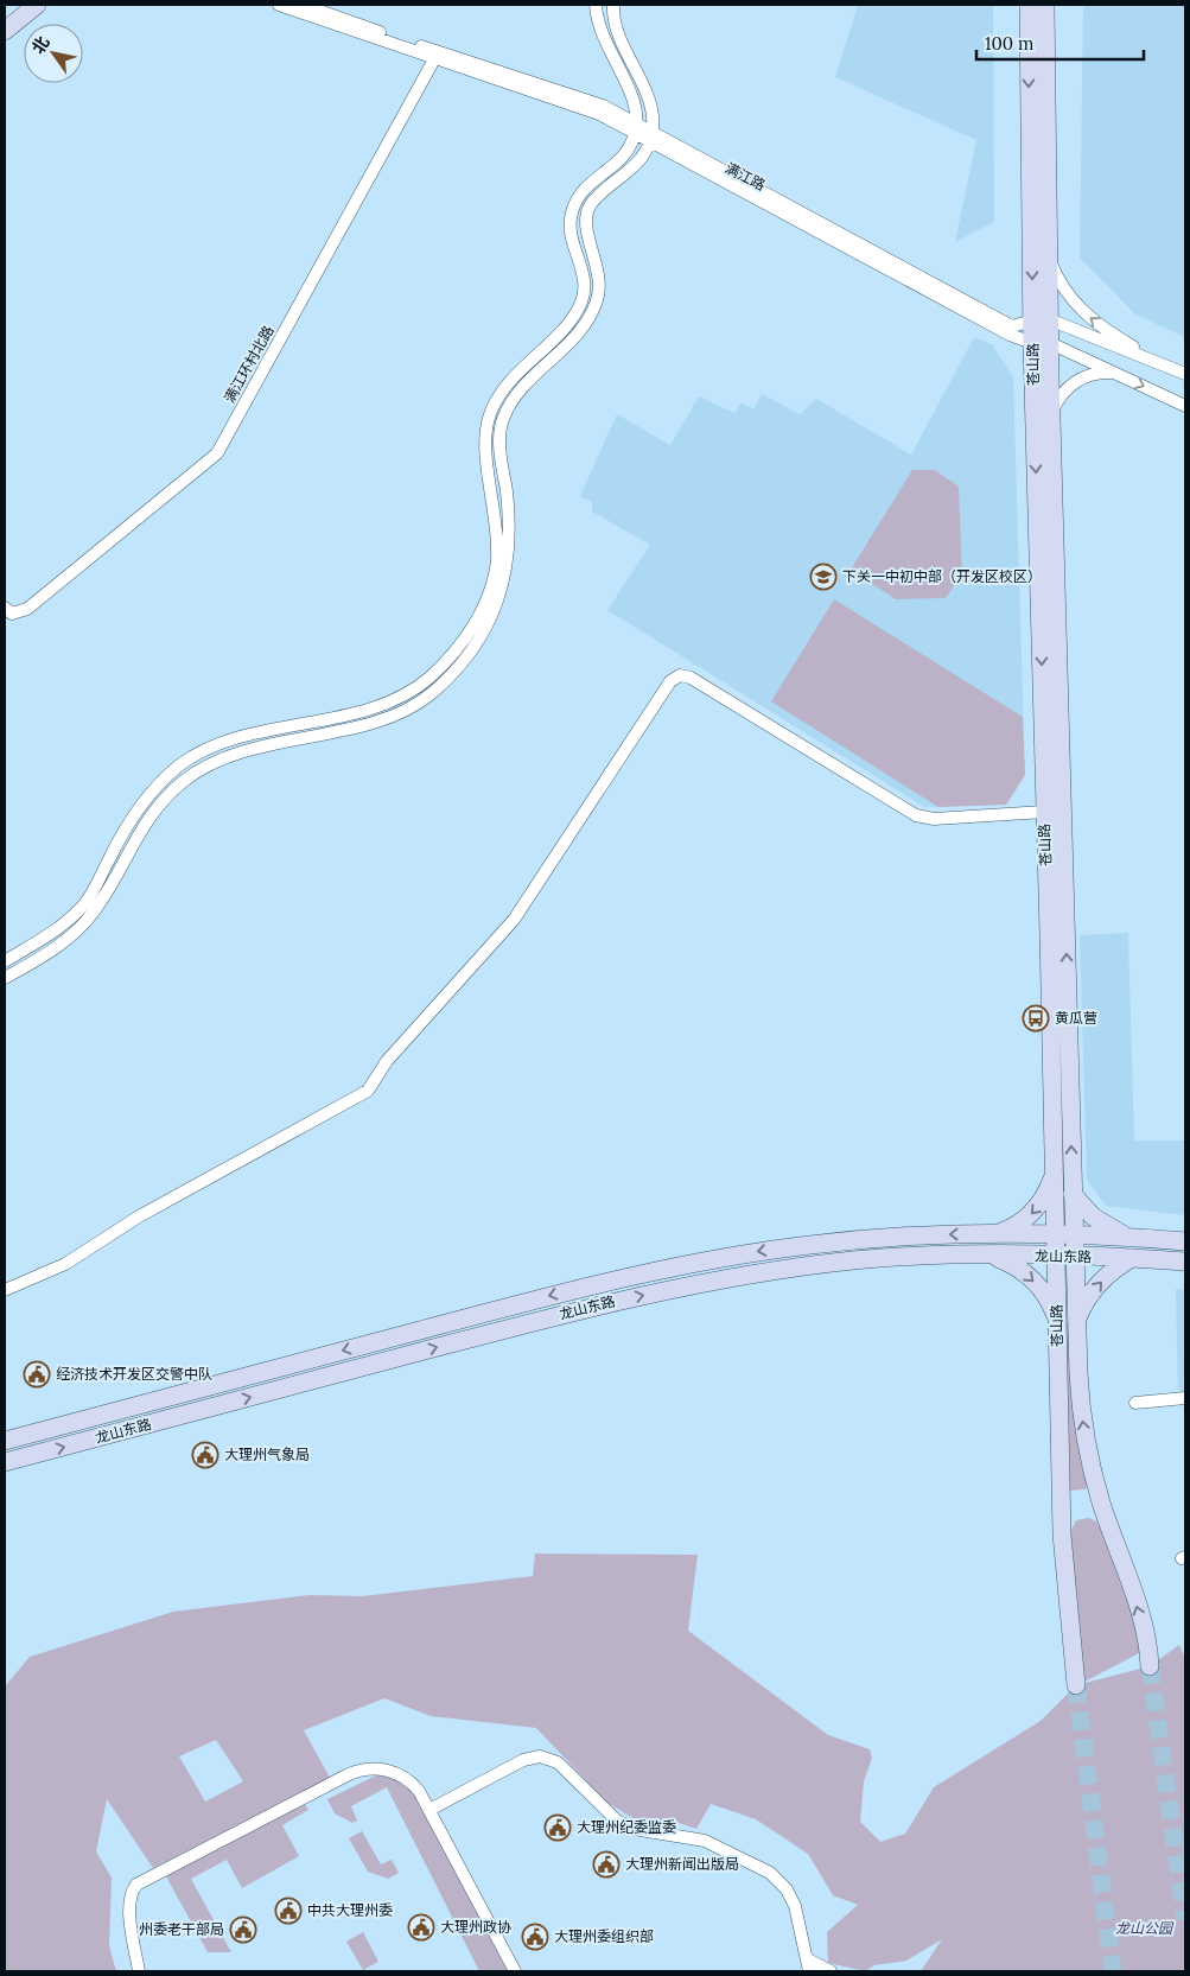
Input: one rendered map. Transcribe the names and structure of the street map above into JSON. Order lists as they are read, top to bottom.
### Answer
{
  "streets": {
    "main road": ["苍山路", "龙山东路"],
    "street": ["满江路", "满江环村北路"]
  },
  "crossings": [
    ["满江路", "满江环村北路"],
    ["满江路", "苍山路"],
    ["苍山路", "龙山东路"]
  ],
  "parks": ["龙山公园"],
  "places": {
    "school or university": ["下关一中初中部（开发区校区）"],
    "bus stop": ["黄瓜营"],
    "public building": [
      "经济技术开发区交警中队",
      "大理州气象局",
      "大理州纪委监委",
      "大理州新闻出版局",
      "中共大理州委",
      "大理州政协",
      "州委老干部局",
      "大理州委组织部"
    ]
  },
  "scale_bar": "100 m",
  "north": "top left"
}
